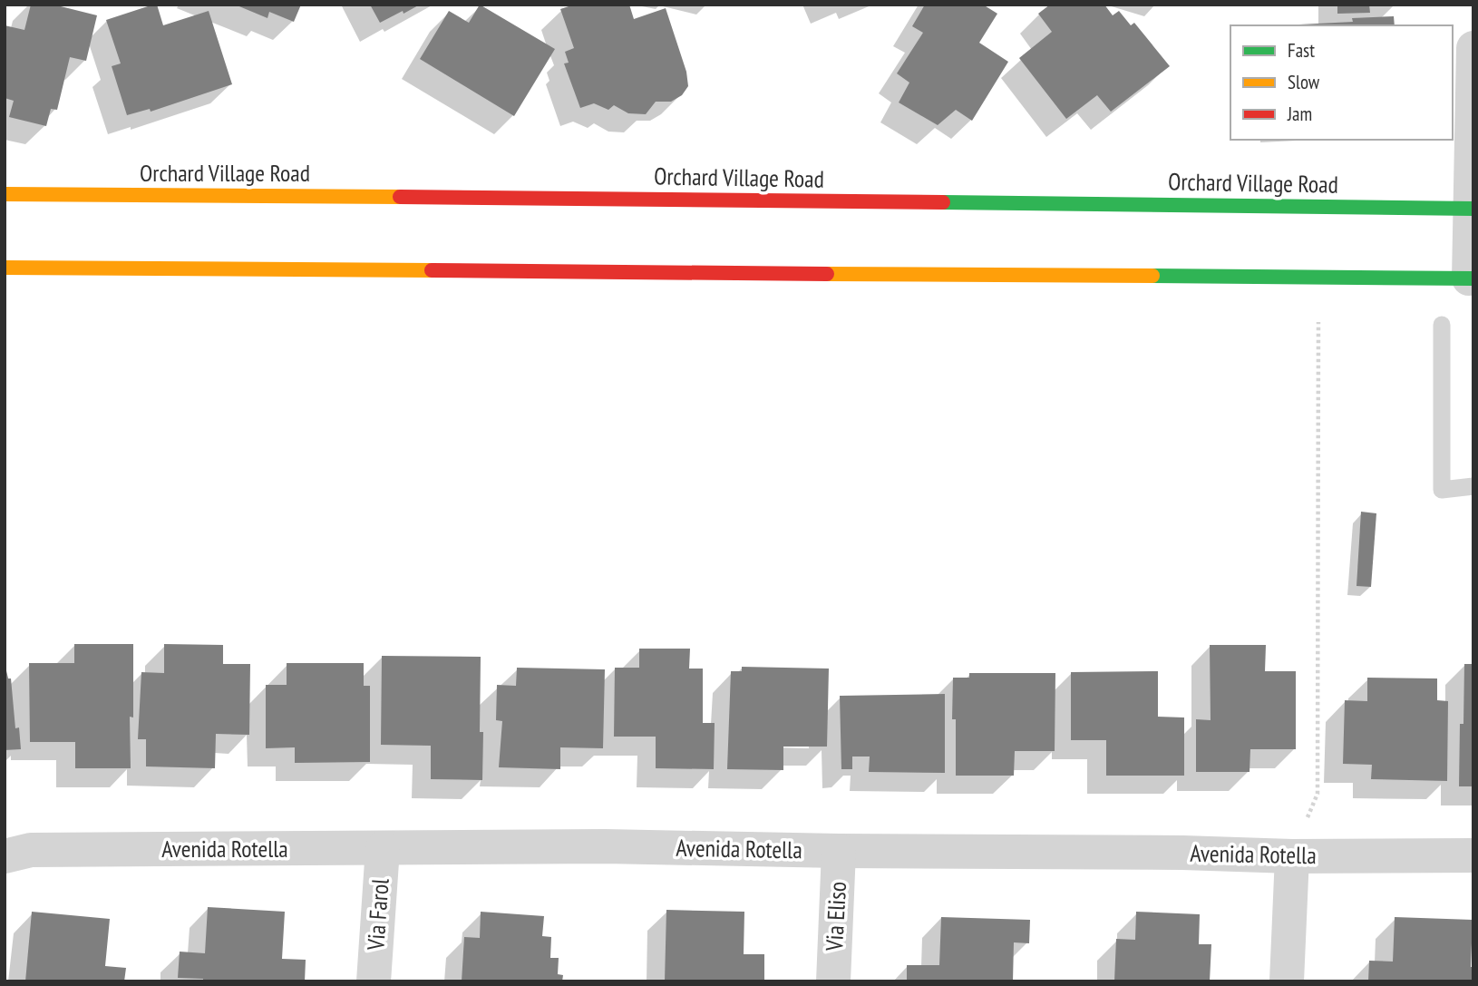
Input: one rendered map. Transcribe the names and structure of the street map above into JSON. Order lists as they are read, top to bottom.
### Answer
{
  "streets": {
    "main road": ["Orchard Village Road"],
    "street": ["Avenida Rotella", "Via Farol", "Via Eliso"]
  },
  "crossings": [
    ["Avenida Rotella", "Via Farol"],
    ["Avenida Rotella", "Via Eliso"]
  ],
  "legend": ["Fast", "Slow", "Jam"]
}
